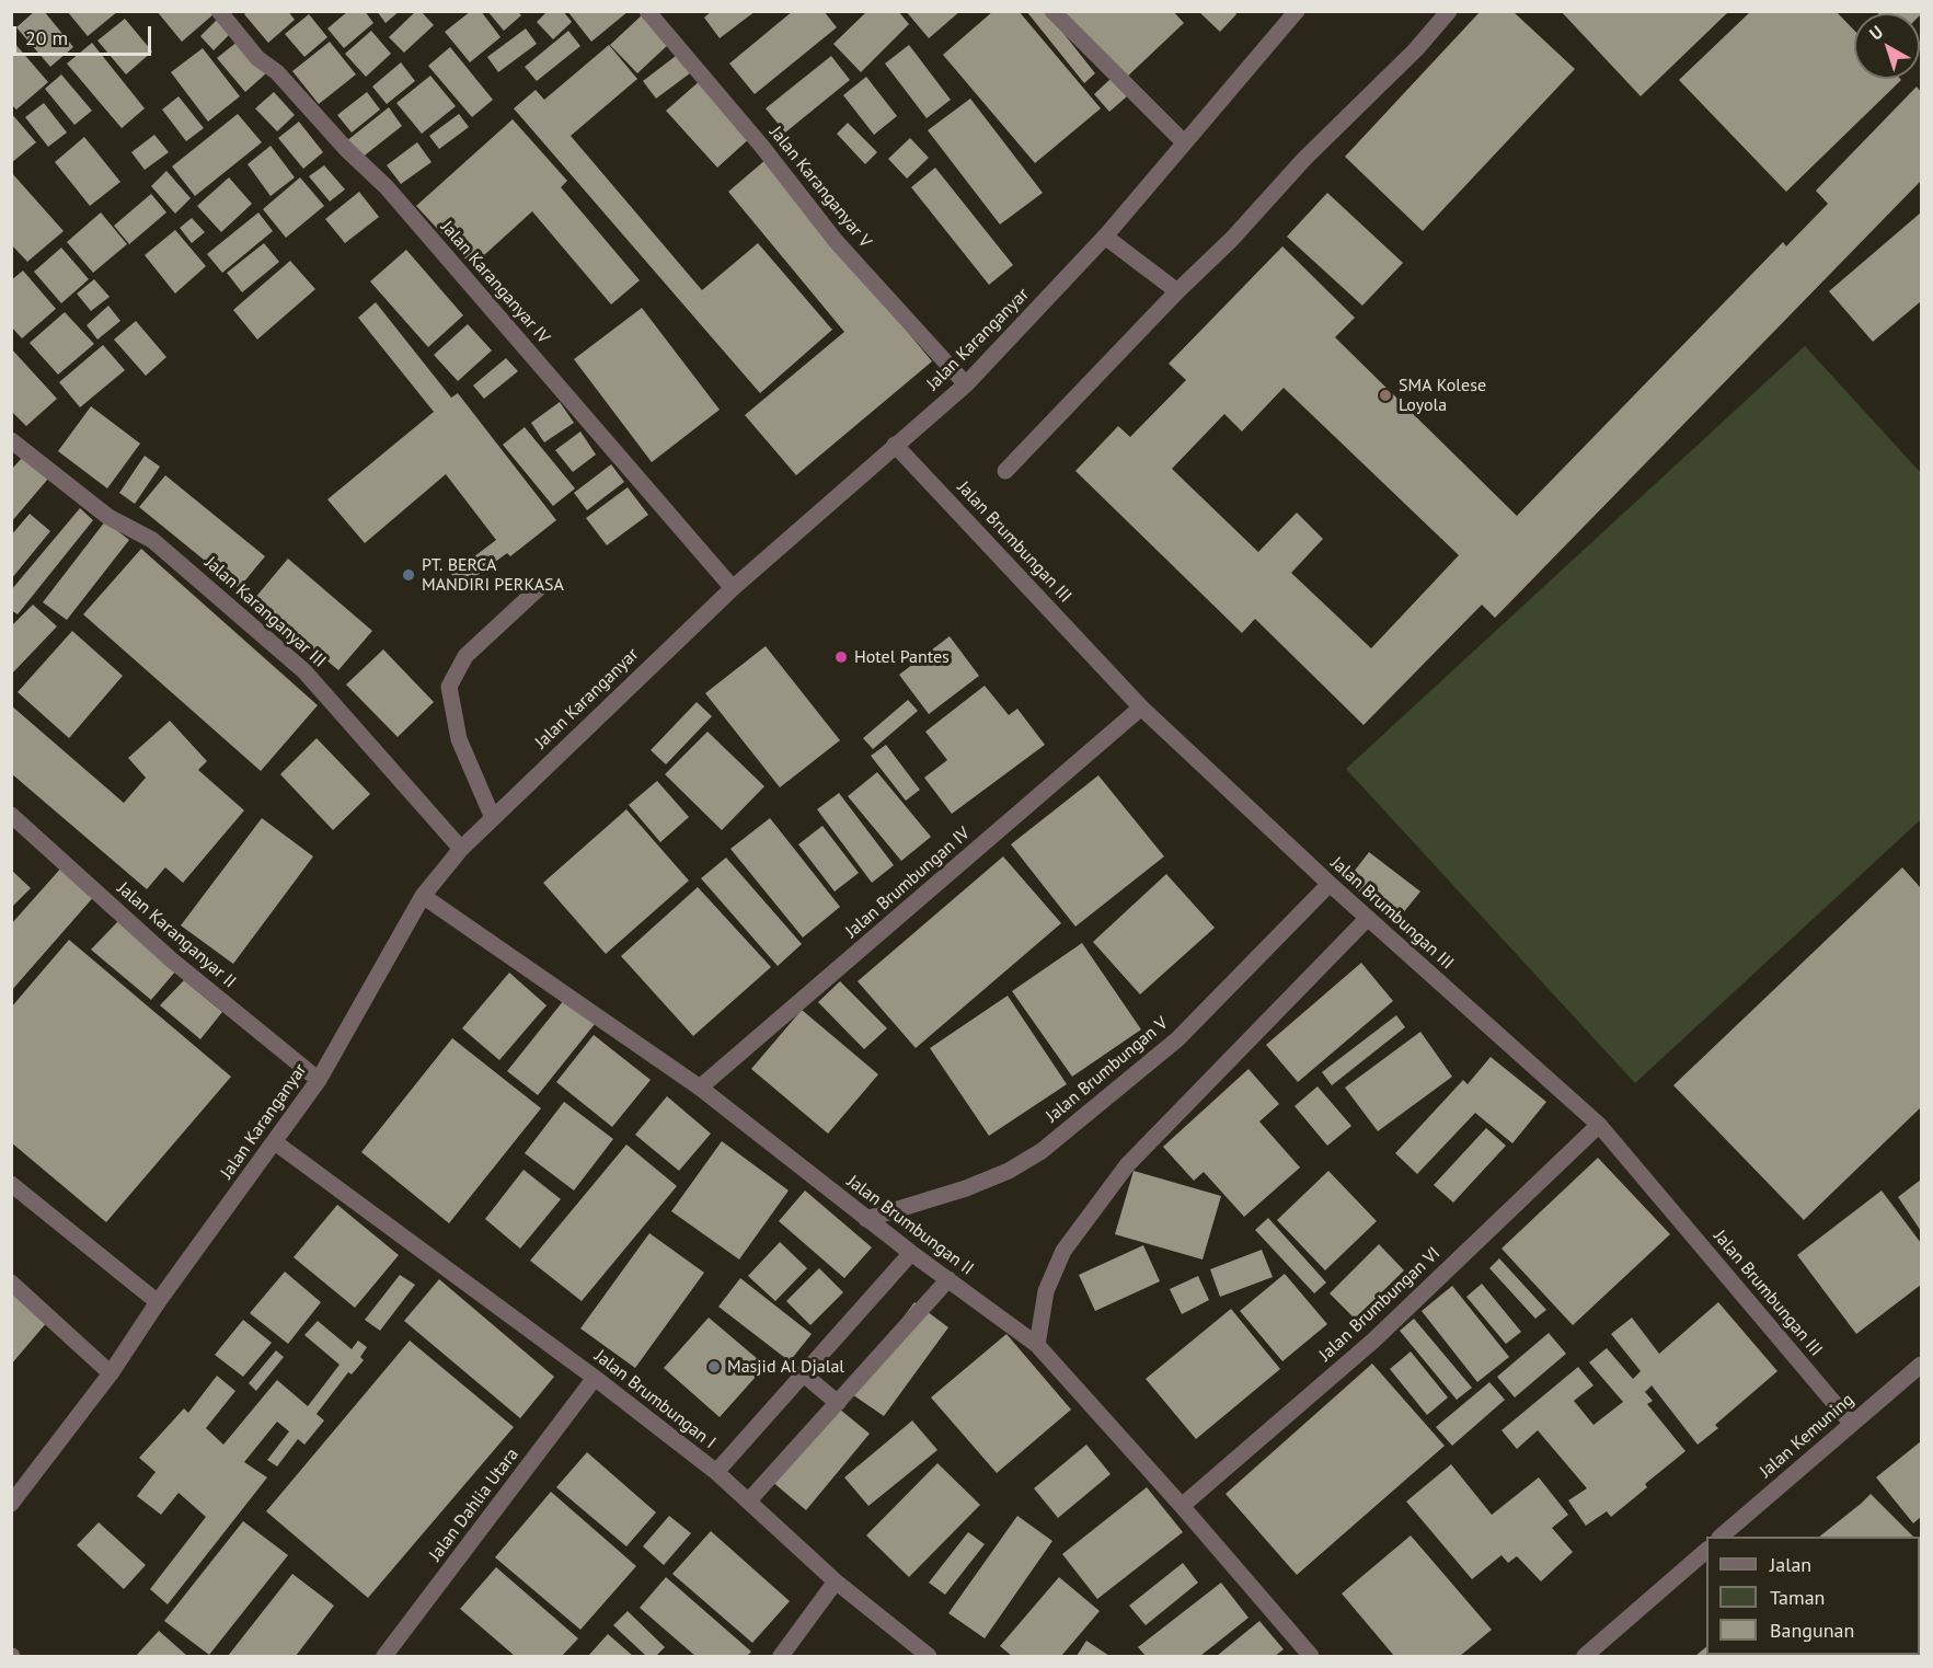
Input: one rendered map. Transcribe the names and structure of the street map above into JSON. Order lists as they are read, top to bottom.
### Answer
{
  "streets": {
    "street": [
      "Jalan Karanganyar V",
      "Jalan Karanganyar IV",
      "Jalan Karanganyar",
      "Jalan Brumbungan III",
      "Jalan Karanganyar III",
      "Jalan Brumbungan IV",
      "Jalan Karanganyar II",
      "Jalan Brumbungan V",
      "Jalan Brumbungan II",
      "Jalan Brumbungan VI",
      "Jalan Brumbungan I",
      "Jalan Kemuning",
      "Jalan Dahlia Utara"
    ]
  },
  "crossings": [
    ["Jalan Karanganyar V", "Jalan Karanganyar"],
    ["Jalan Karanganyar IV", "Jalan Karanganyar"],
    ["Jalan Karanganyar", "Jalan Brumbungan III"],
    ["Jalan Karanganyar", "Jalan Karanganyar III"],
    ["Jalan Karanganyar", "Jalan Karanganyar II"],
    ["Jalan Karanganyar", "Jalan Brumbungan II"],
    ["Jalan Karanganyar", "Jalan Brumbungan I"],
    ["Jalan Brumbungan III", "Jalan Brumbungan IV"],
    ["Jalan Brumbungan III", "Jalan Brumbungan V"],
    ["Jalan Brumbungan III", "Jalan Brumbungan VI"],
    ["Jalan Brumbungan III", "Jalan Kemuning"],
    ["Jalan Brumbungan IV", "Jalan Brumbungan II"],
    ["Jalan Brumbungan V", "Jalan Brumbungan II"],
    ["Jalan Brumbungan II", "Jalan Brumbungan VI"],
    ["Jalan Brumbungan I", "Jalan Dahlia Utara"]
  ],
  "places": [
    "SMA Kolese Loyola",
    "PT. BERCA MANDIRI PERKASA",
    "Hotel Pantes",
    "Masjid Al Djalal"
  ],
  "legend": ["Jalan", "Taman", "Bangunan"],
  "scale_bar": "20 m",
  "north": "top left"
}
